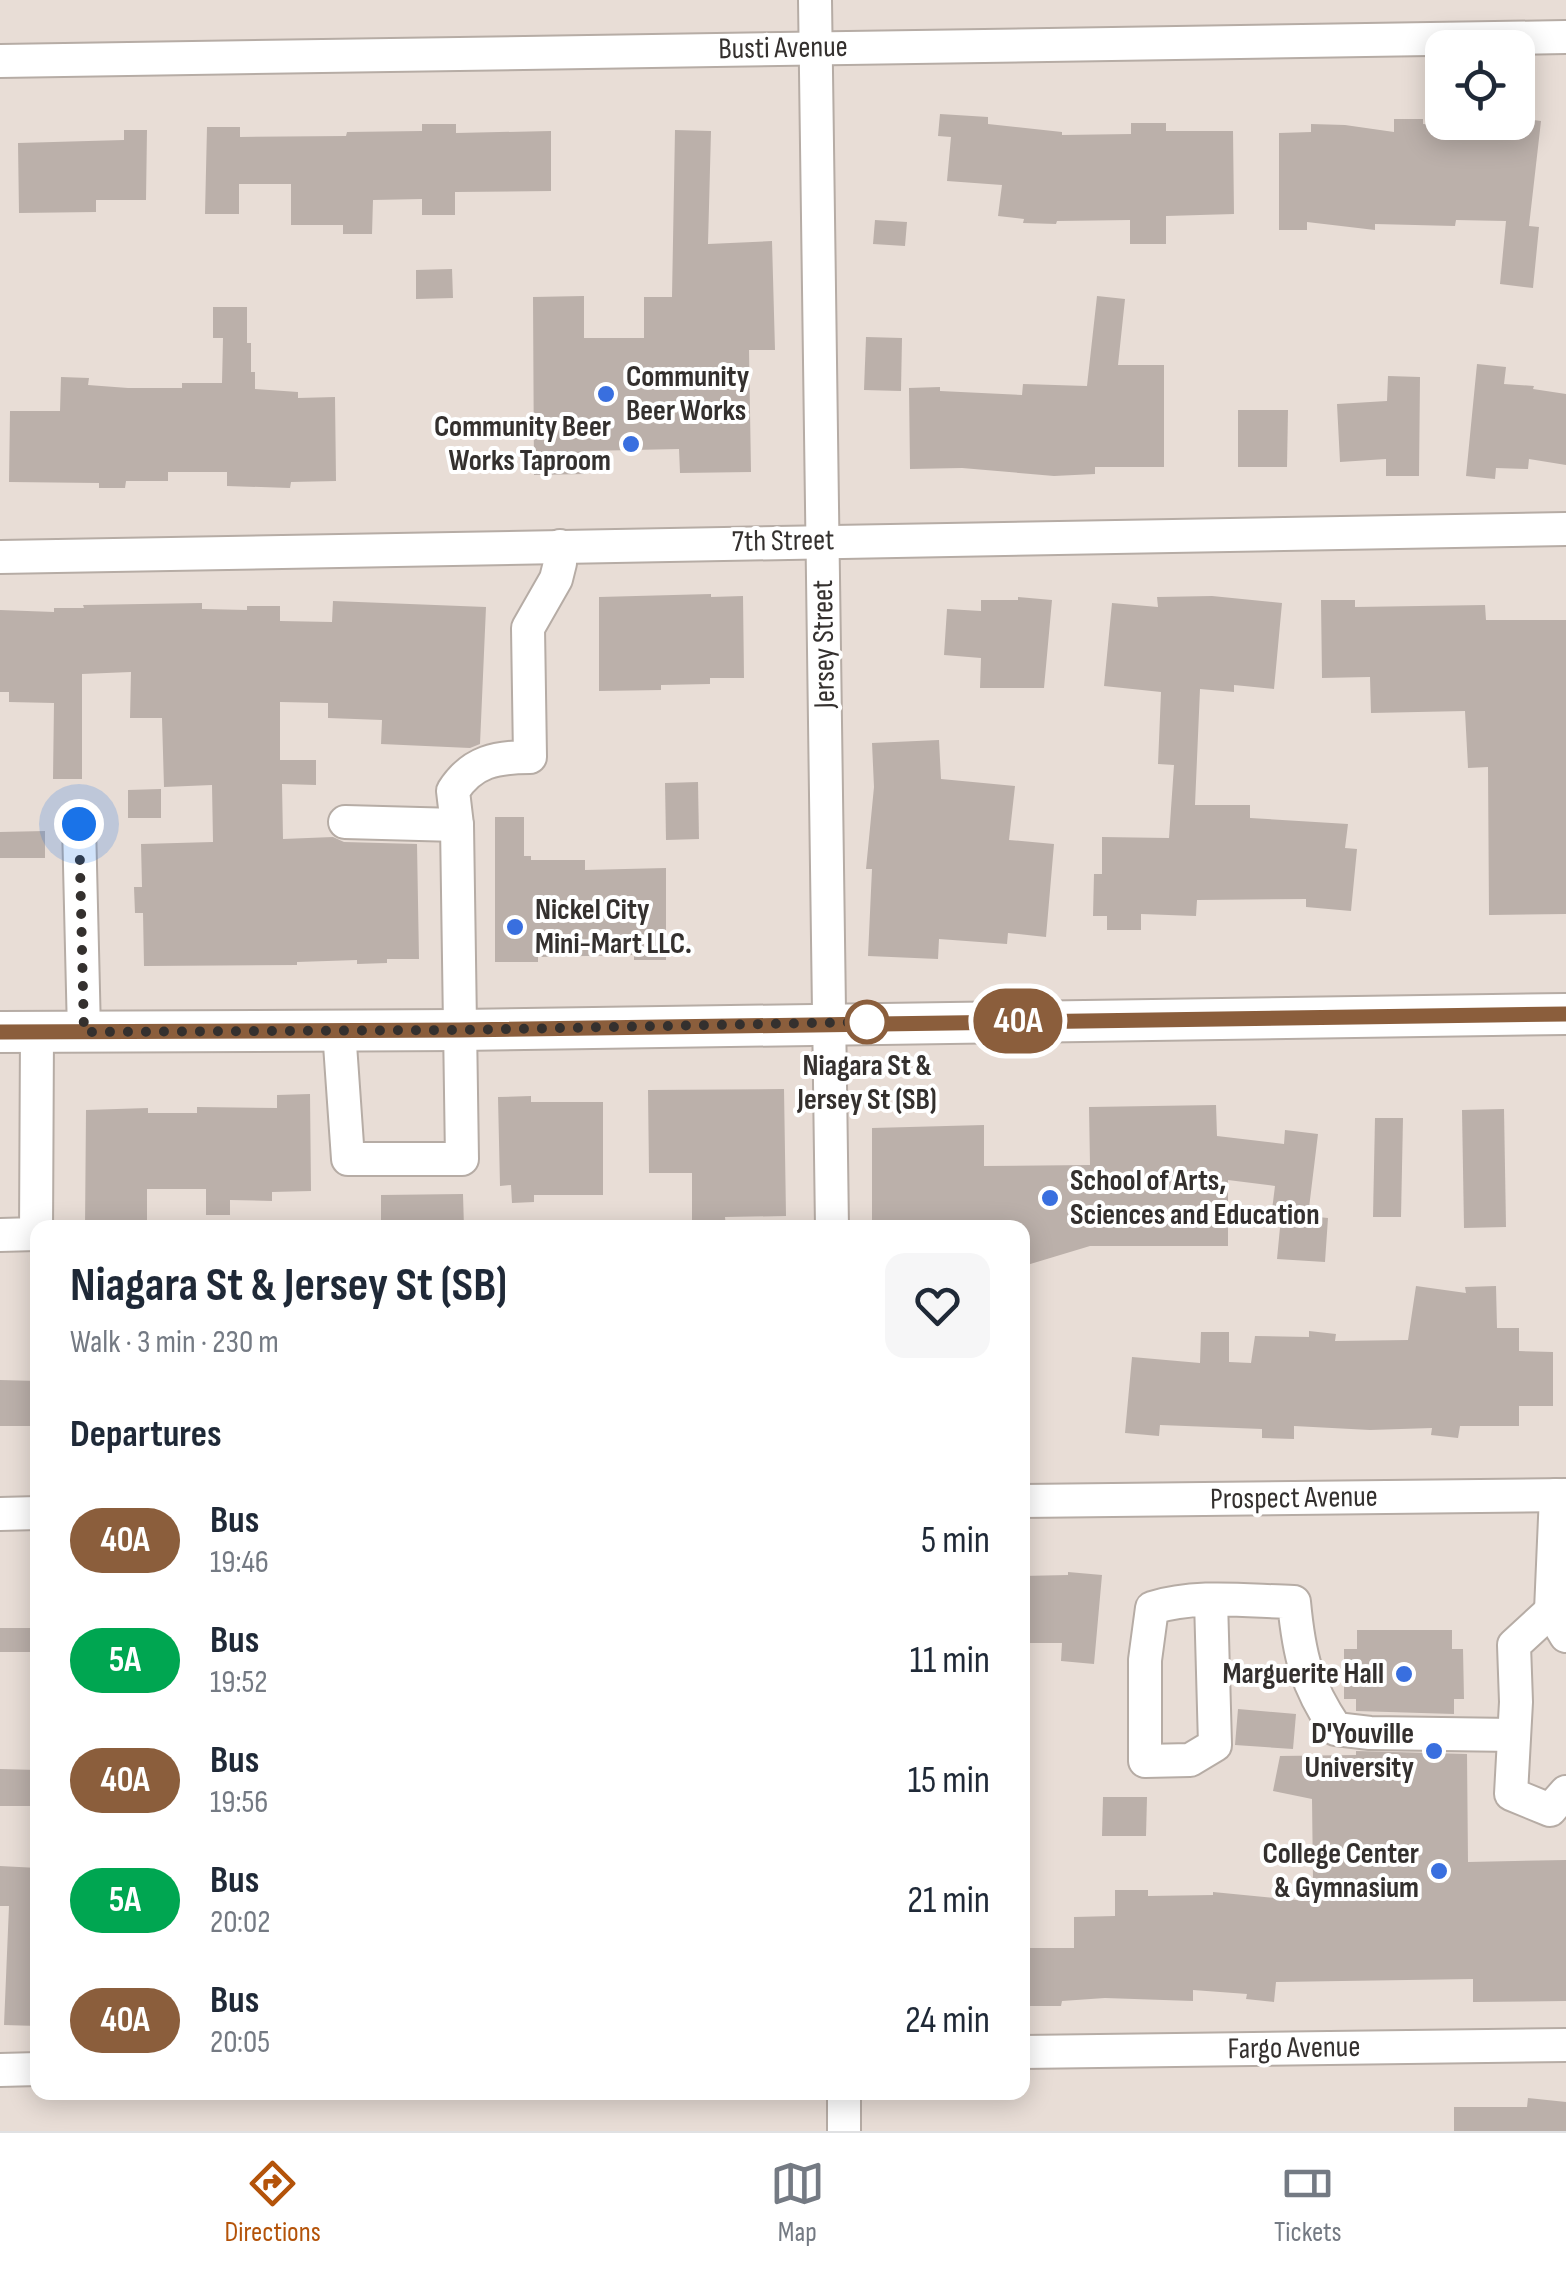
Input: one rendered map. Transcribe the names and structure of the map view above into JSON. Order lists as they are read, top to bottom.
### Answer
{
  "streets": {
    "street": [
      "Busti Avenue",
      "7th Street",
      "Jersey Street",
      "Prospect Avenue",
      "Fargo Avenue"
    ]
  },
  "crossings": [
    ["Busti Avenue", "Jersey Street"],
    ["7th Street", "Jersey Street"]
  ],
  "places": [
    "Community Beer Works",
    "Community Beer Works Taproom",
    "Nickel City Mini-Mart LLC.",
    "Niagara St & Jersey St (SB)",
    "School of Arts, Sciences and Education",
    "Marguerite Hall",
    "D'Youville University",
    "College Center & Gymnasium"
  ],
  "lines": ["bus line 40A"],
  "page": {
    "on_map": "40A",
    "heading": [
      ["Niagara St & Jersey St (SB)", "Walk · 3 min · 230 m"],
      "Departures"
    ],
    "list": [
      {
        "mark": "40A",
        "name": "Bus",
        "note": "19:46",
        "value": "5 min"
      },
      {
        "mark": "5A",
        "name": "Bus",
        "note": "19:52",
        "value": "11 min"
      },
      {
        "mark": "40A",
        "name": "Bus",
        "note": "19:56",
        "value": "15 min"
      },
      {
        "mark": "5A",
        "name": "Bus",
        "note": "20:02",
        "value": "21 min"
      },
      {
        "mark": "40A",
        "name": "Bus",
        "note": "20:05",
        "value": "24 min"
      }
    ],
    "tabs": ["Directions", "Map", "Tickets"]
  }
}
